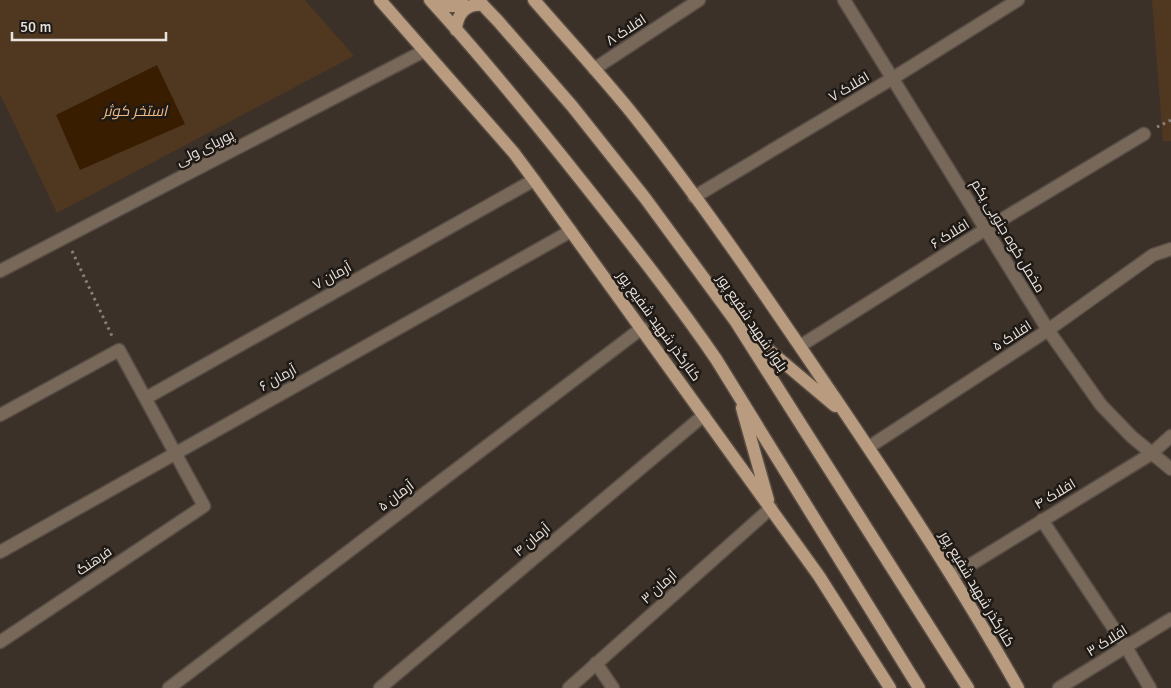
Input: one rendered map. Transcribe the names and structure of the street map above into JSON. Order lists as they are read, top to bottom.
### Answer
{
  "streets": {
    "main road": ["بلوار شهید شفیع پور", "کنارگذر شهید شفیع پور"],
    "street": [
      "افلاک ۸",
      "افلاک ۷",
      "پوریای ولی",
      "افلاک ۶",
      "مخمل کوه جنوبی یکم",
      "آرمان ۷",
      "افلاک ۵",
      "آرمان ۶",
      "افلاک ۴",
      "آرمان ۵",
      "آرمان ۴",
      "فرهنگ",
      "آرمان ۳",
      "افلاک ۳"
    ]
  },
  "crossings": [
    ["افلاک ۸", "کنارگذر شهید شفیع پور"],
    ["افلاک ۷", "مخمل کوه جنوبی یکم"],
    ["افلاک ۷", "کنارگذر شهید شفیع پور"],
    ["پوریای ولی", "کنارگذر شهید شفیع پور"],
    ["افلاک ۶", "مخمل کوه جنوبی یکم"],
    ["افلاک ۶", "کنارگذر شهید شفیع پور"],
    ["مخمل کوه جنوبی یکم", "افلاک ۵"],
    ["مخمل کوه جنوبی یکم", "افلاک ۴"],
    ["آرمان ۷", "کنارگذر شهید شفیع پور"],
    ["کنارگذر شهید شفیع پور", "افلاک ۵"],
    ["کنارگذر شهید شفیع پور", "آرمان ۶"],
    ["کنارگذر شهید شفیع پور", "افلاک ۴"],
    ["کنارگذر شهید شفیع پور", "آرمان ۵"],
    ["کنارگذر شهید شفیع پور", "آرمان ۴"],
    ["کنارگذر شهید شفیع پور", "آرمان ۳"],
    ["آرمان ۶", "فرهنگ"]
  ],
  "water": ["استخر کوثر"],
  "scale_bar": "50 m"
}
